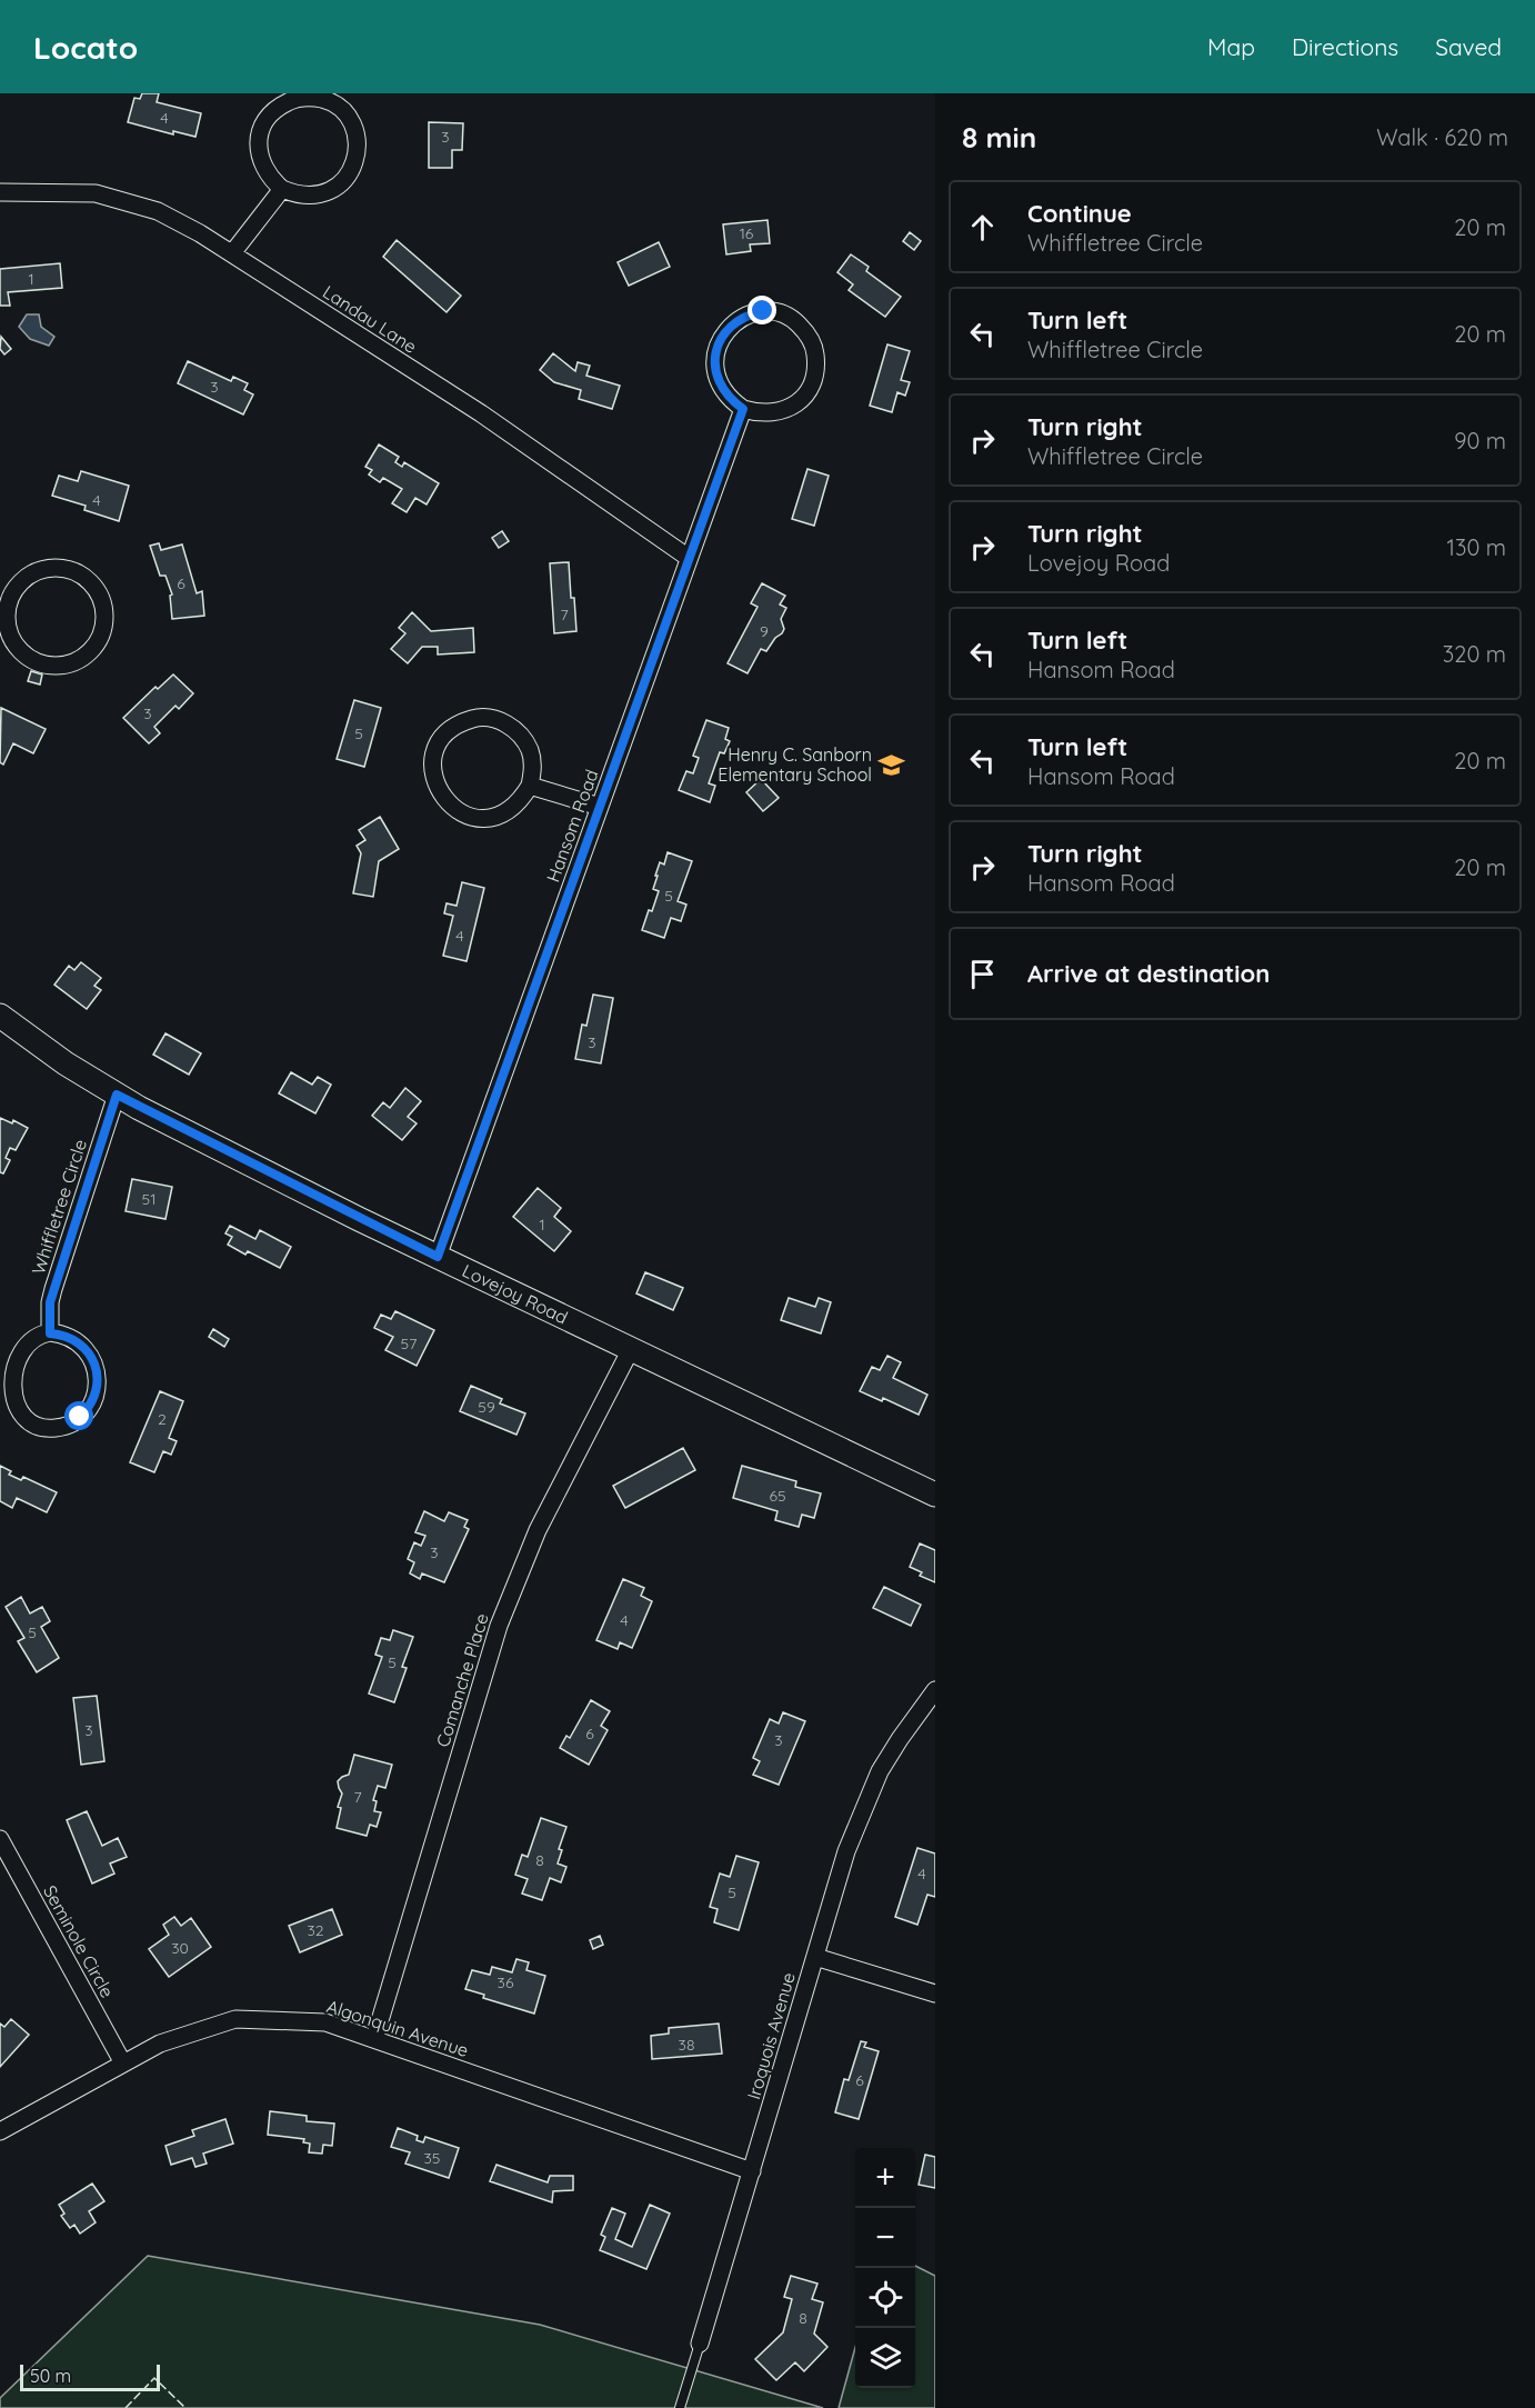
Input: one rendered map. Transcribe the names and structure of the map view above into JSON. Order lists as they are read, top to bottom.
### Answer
{
  "streets": {
    "main road": ["Lovejoy Road"],
    "street": [
      "Landau Lane",
      "Hansom Road",
      "Whiffletree Circle",
      "Comanche Place",
      "Seminole Circle",
      "Algonquin Avenue",
      "Iroquois Avenue"
    ]
  },
  "crossings": [
    ["Landau Lane", "Hansom Road"],
    ["Hansom Road", "Lovejoy Road"],
    ["Whiffletree Circle", "Lovejoy Road"],
    ["Lovejoy Road", "Comanche Place"],
    ["Comanche Place", "Algonquin Avenue"],
    ["Seminole Circle", "Algonquin Avenue"],
    ["Algonquin Avenue", "Iroquois Avenue"]
  ],
  "places": {
    "school or university": ["Henry C. Sanborn Elementary School"]
  },
  "house_numbers": [
    "4",
    "3",
    "16",
    "1",
    "3",
    "4",
    "6",
    "7",
    "9",
    "3",
    "5",
    "5",
    "4",
    "3",
    "51",
    "1",
    "57",
    "59",
    "2",
    "65",
    "3",
    "4",
    "5",
    "5",
    "3",
    "6",
    "3",
    "7",
    "8",
    "4",
    "5",
    "32",
    "30",
    "36",
    "38",
    "6",
    "35",
    "8"
  ],
  "scale_bar": "50 m",
  "page": {
    "header": "Locato",
    "nav": ["Map", "Directions", "Saved"],
    "heading": ["8 min", "Walk · 620 m"],
    "list": [
      ["Continue", "Whiffletree Circle", "20 m"],
      ["Turn left", "Whiffletree Circle", "20 m"],
      ["Turn right", "Whiffletree Circle", "90 m"],
      ["Turn right", "Lovejoy Road", "130 m"],
      ["Turn left", "Hansom Road", "320 m"],
      ["Turn left", "Hansom Road", "20 m"],
      ["Turn right", "Hansom Road", "20 m"],
      "Arrive at destination"
    ],
    "map_buttons": ["+", "−"],
    "scale": "50 m"
  }
}
